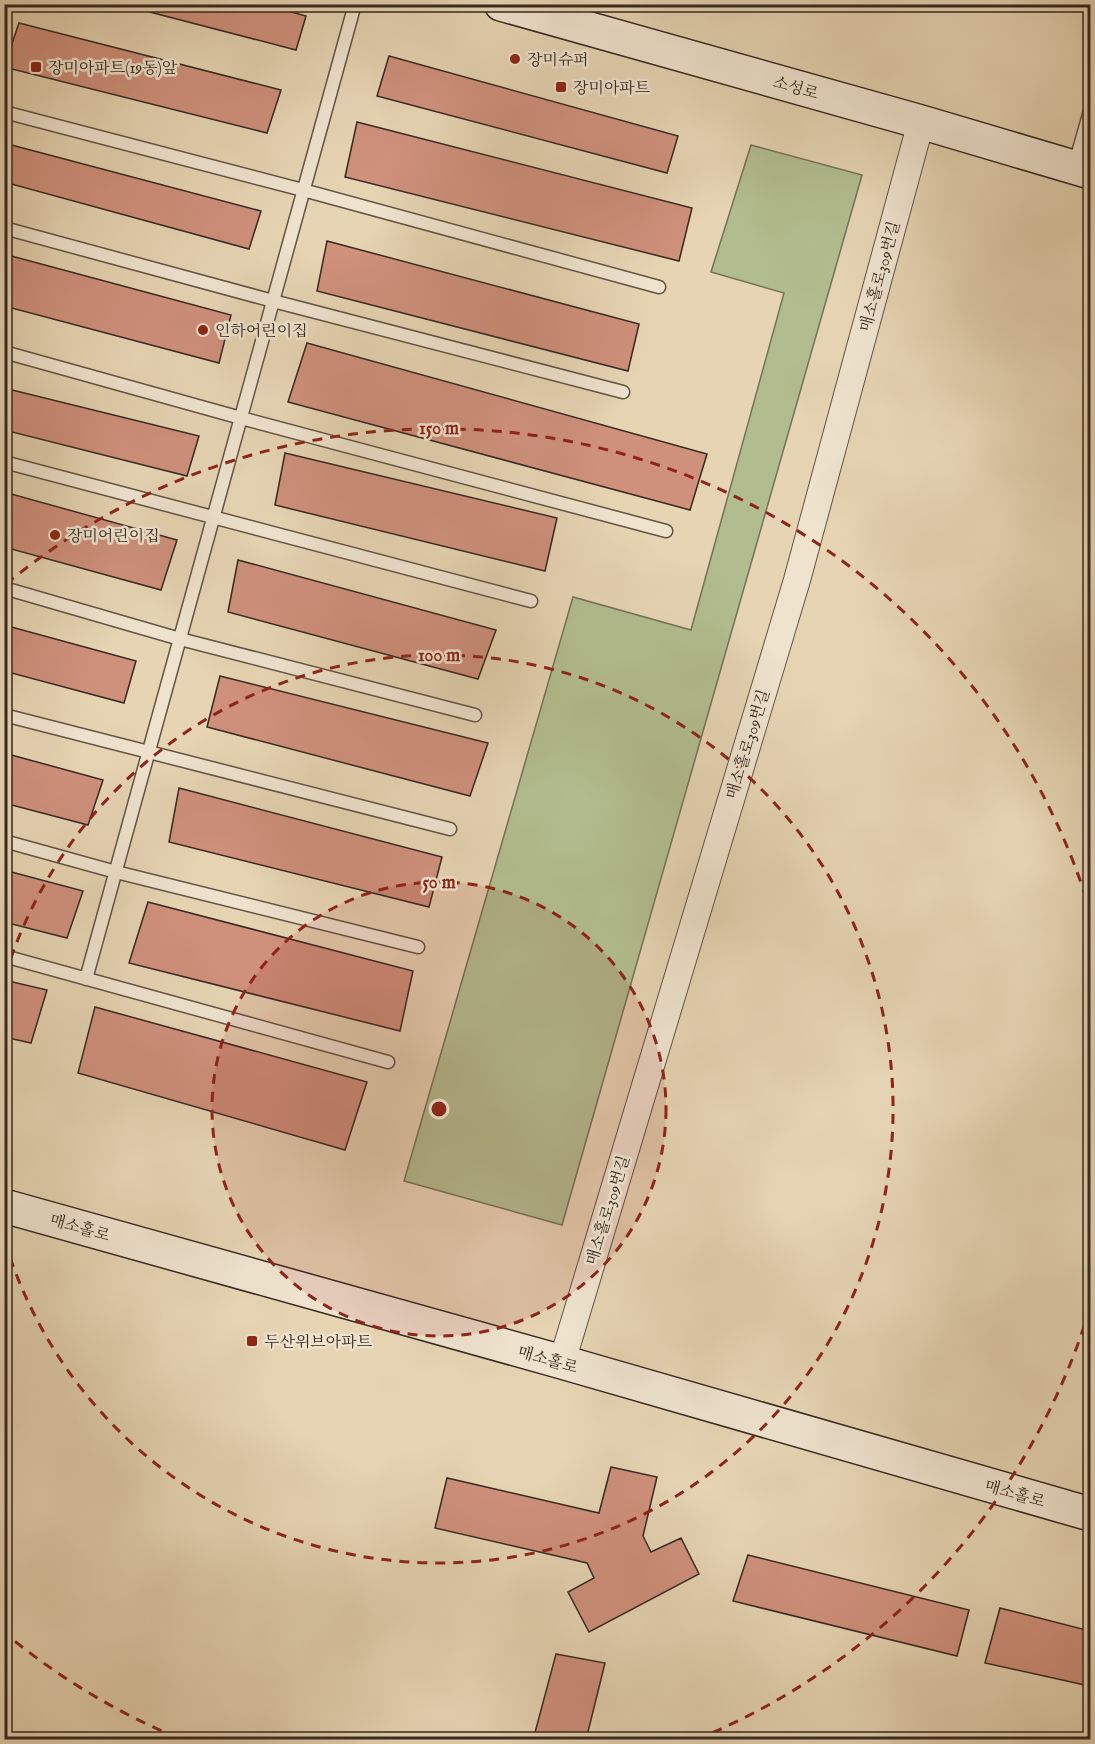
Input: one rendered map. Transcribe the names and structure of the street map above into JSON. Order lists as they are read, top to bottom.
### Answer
{
  "streets": {
    "main road": ["소성로", "매소홀로"],
    "street": ["매소홀로309번길"]
  },
  "crossings": [
    ["소성로", "매소홀로309번길"],
    ["매소홀로309번길", "매소홀로"]
  ],
  "places": {
    "other": ["장미슈퍼", "인하어린이집", "장미어린이집"],
    "transit": ["장미아파트(19동)앞", "장미아파트", "두산위브아파트"]
  },
  "rings": ["150 m", "100 m", "50 m"]
}
